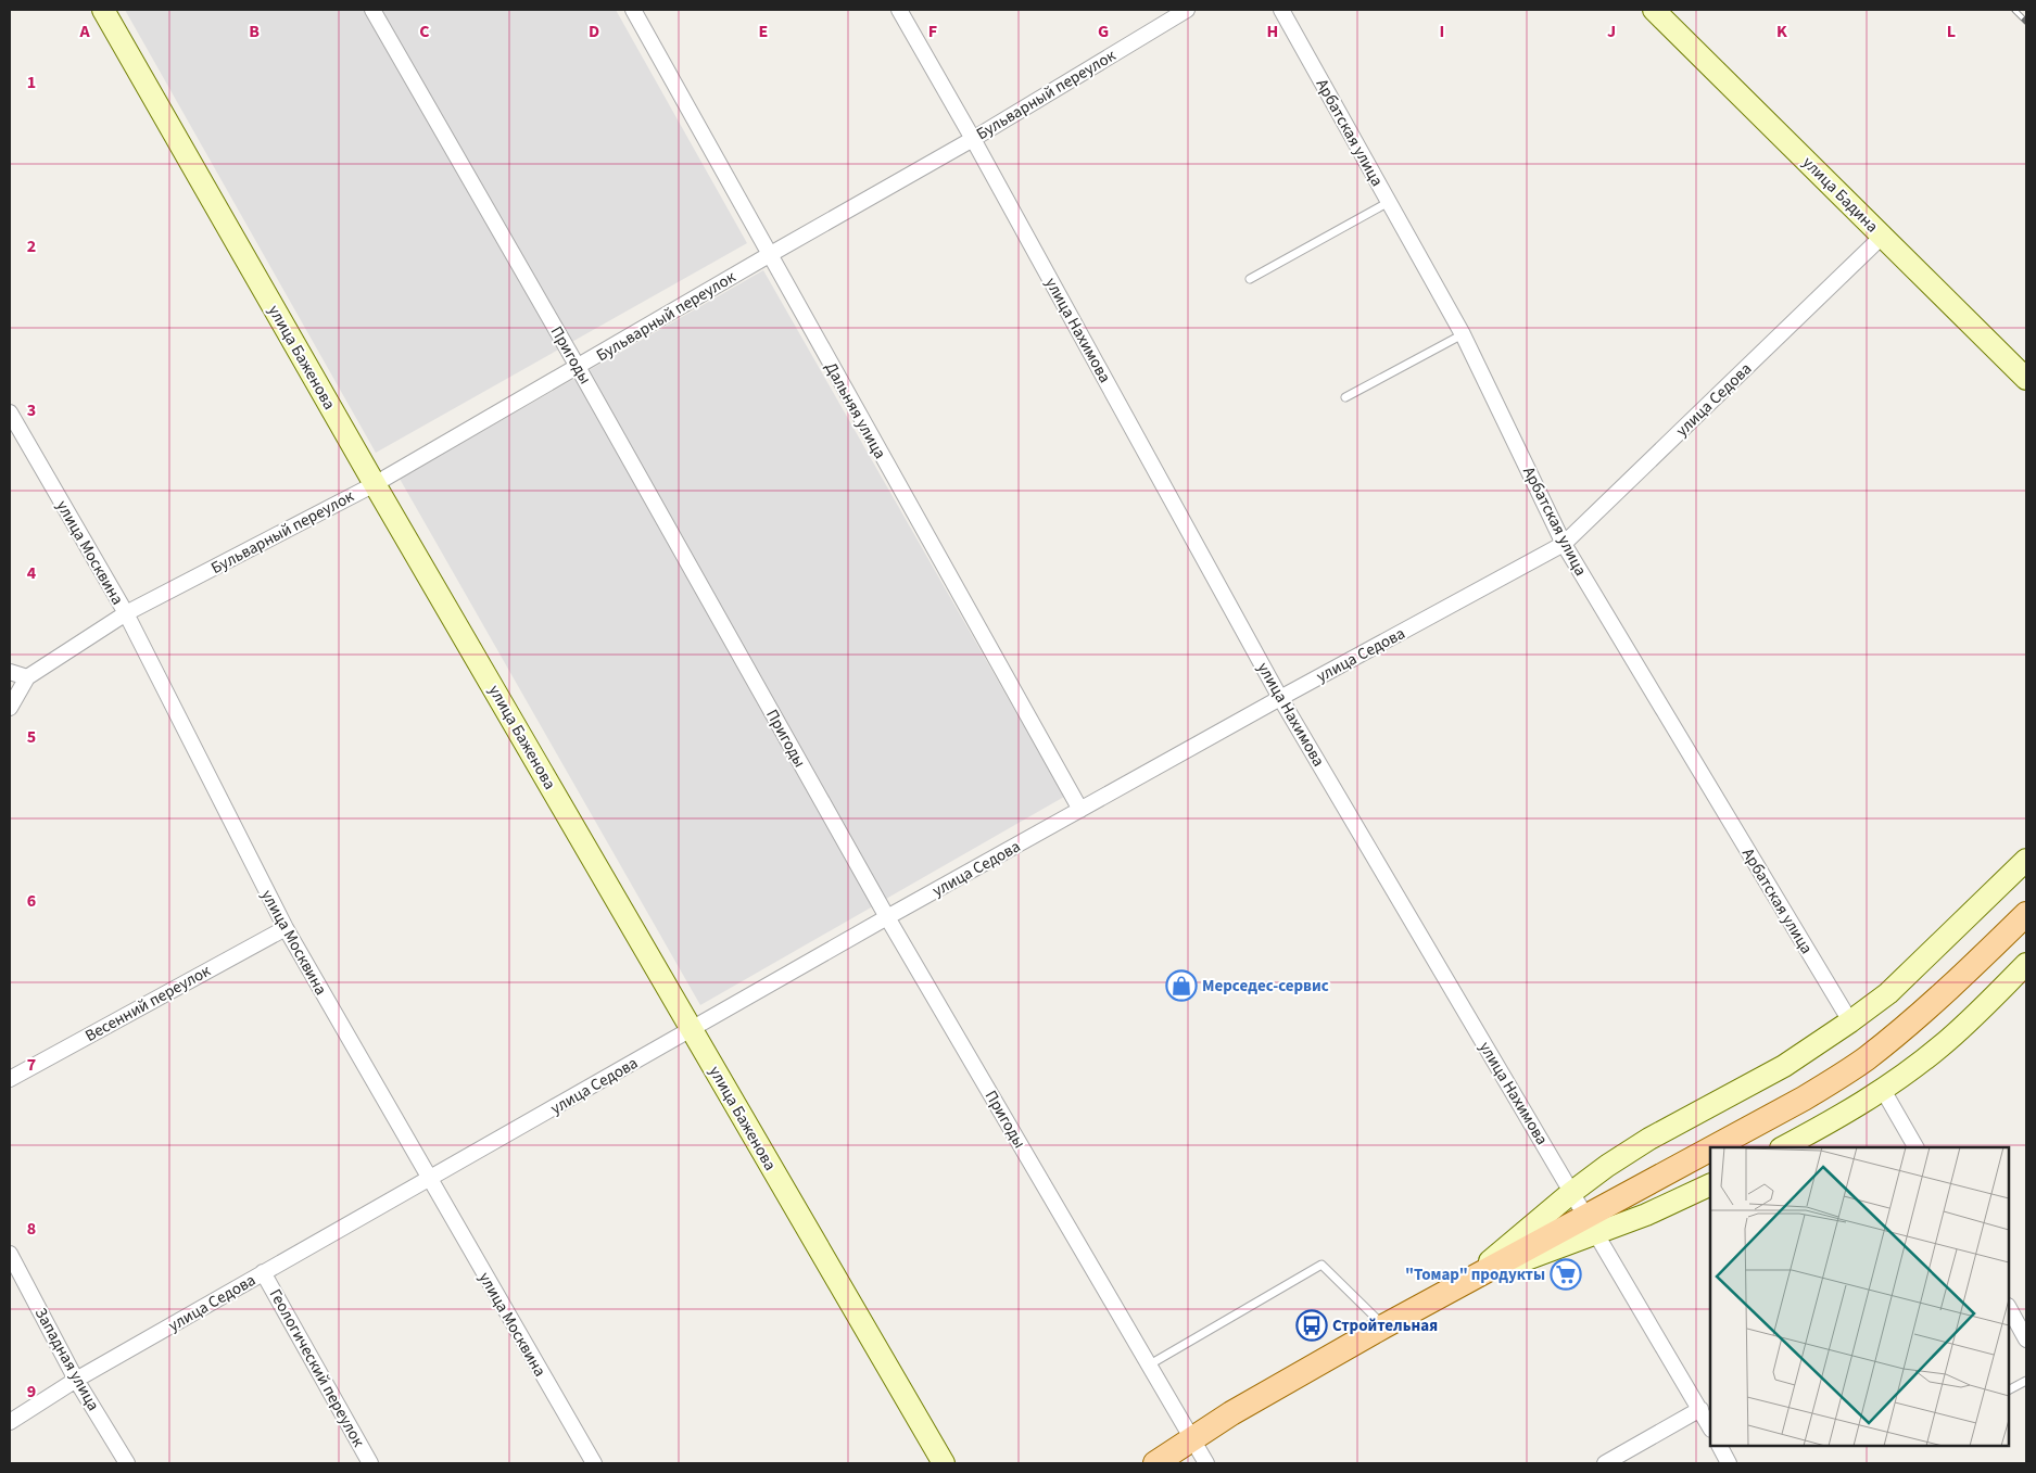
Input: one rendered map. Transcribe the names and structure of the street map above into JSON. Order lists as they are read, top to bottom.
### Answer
{
  "streets": {
    "street": [
      "Бульварный переулок",
      "Арбатская улица",
      "улица Бадина",
      "улица Нахимова",
      "Пригоды",
      "улица Баженова",
      "улица Седова",
      "Дальняя улица",
      "улица Москвина",
      "Весенний переулок",
      "Западная улица",
      "Геологический переулок"
    ]
  },
  "crossings": [
    ["Бульварный переулок", "улица Нахимова"],
    ["Бульварный переулок", "Пригоды"],
    ["Бульварный переулок", "улица Баженова"],
    ["Бульварный переулок", "Дальняя улица"],
    ["Бульварный переулок", "улица Москвина"],
    ["Арбатская улица", "улица Седова"],
    ["улица Бадина", "улица Седова"],
    ["улица Нахимова", "улица Седова"],
    ["Пригоды", "улица Седова"],
    ["улица Баженова", "улица Седова"],
    ["улица Седова", "Дальняя улица"],
    ["улица Седова", "улица Москвина"],
    ["улица Седова", "Западная улица"],
    ["улица Седова", "Геологический переулок"],
    ["улица Москвина", "Весенний переулок"]
  ],
  "places": {
    "shop": ["Мерседес-сервис"],
    "supermarket": ["\"Томар\" продукты"],
    "bus stop": ["Стройтельная"]
  },
  "grid": {
    "columns": [
      "A",
      "B",
      "C",
      "D",
      "E",
      "F",
      "G",
      "H",
      "I",
      "J",
      "K",
      "L"
    ],
    "rows": [
      "1",
      "2",
      "3",
      "4",
      "5",
      "6",
      "7",
      "8",
      "9"
    ]
  }
}
